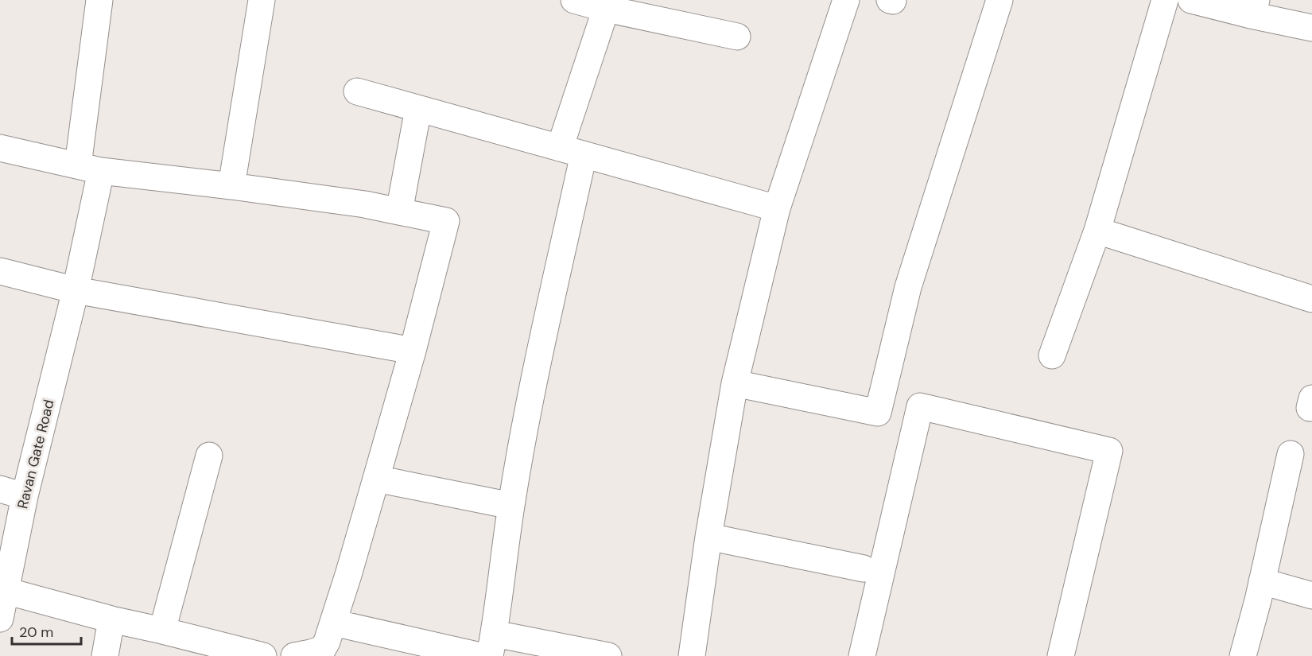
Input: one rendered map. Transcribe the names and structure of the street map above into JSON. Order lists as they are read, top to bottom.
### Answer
{
  "streets": {
    "street": ["Ravan Gate Road"]
  },
  "scale_bar": "20 m"
}
